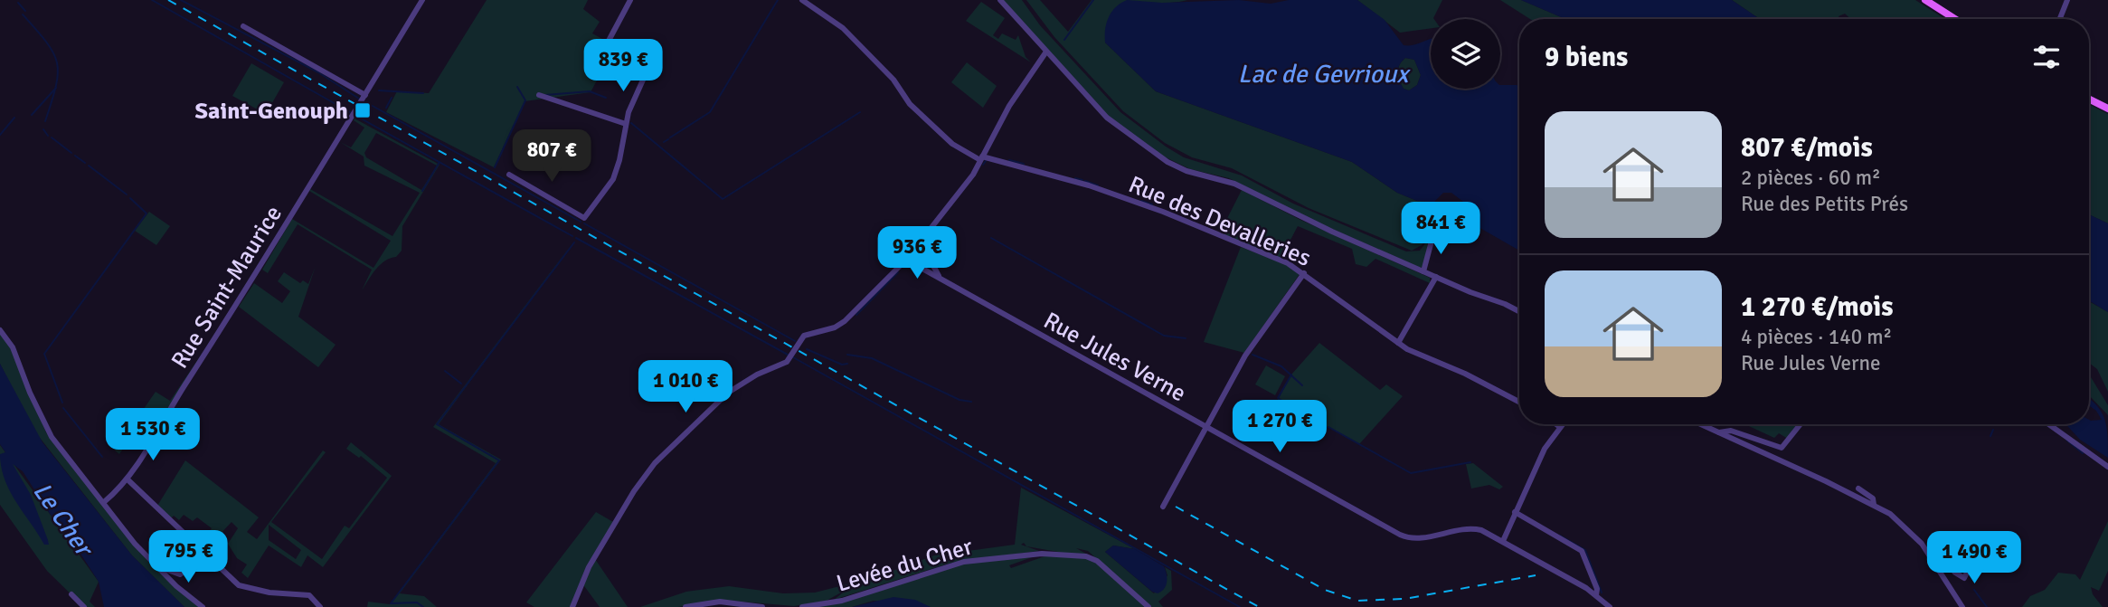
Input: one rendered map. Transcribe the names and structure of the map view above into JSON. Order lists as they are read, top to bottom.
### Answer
{
  "streets": {
    "street": [
      "Rue des Devalleries",
      "Rue Saint-Maurice",
      "Rue Jules Verne",
      "Levée du Cher"
    ]
  },
  "water": ["Lac de Gevrioux", "Le Cher"],
  "places": {
    "transit": ["Saint-Genouph"]
  },
  "page": {
    "heading": "9 biens",
    "price": [
      "839 €",
      "807 €",
      "841 €",
      "936 €",
      "1 010 €",
      "1 270 €",
      "1 530 €",
      "795 €",
      "1 490 €"
    ],
    "list": [
      {
        "name": "807 €/mois",
        "note": "2 pièces · 60 m² · Rue des Petits Prés"
      },
      {
        "name": "1 270 €/mois",
        "note": "4 pièces · 140 m² · Rue Jules Verne"
      }
    ]
  }
}
